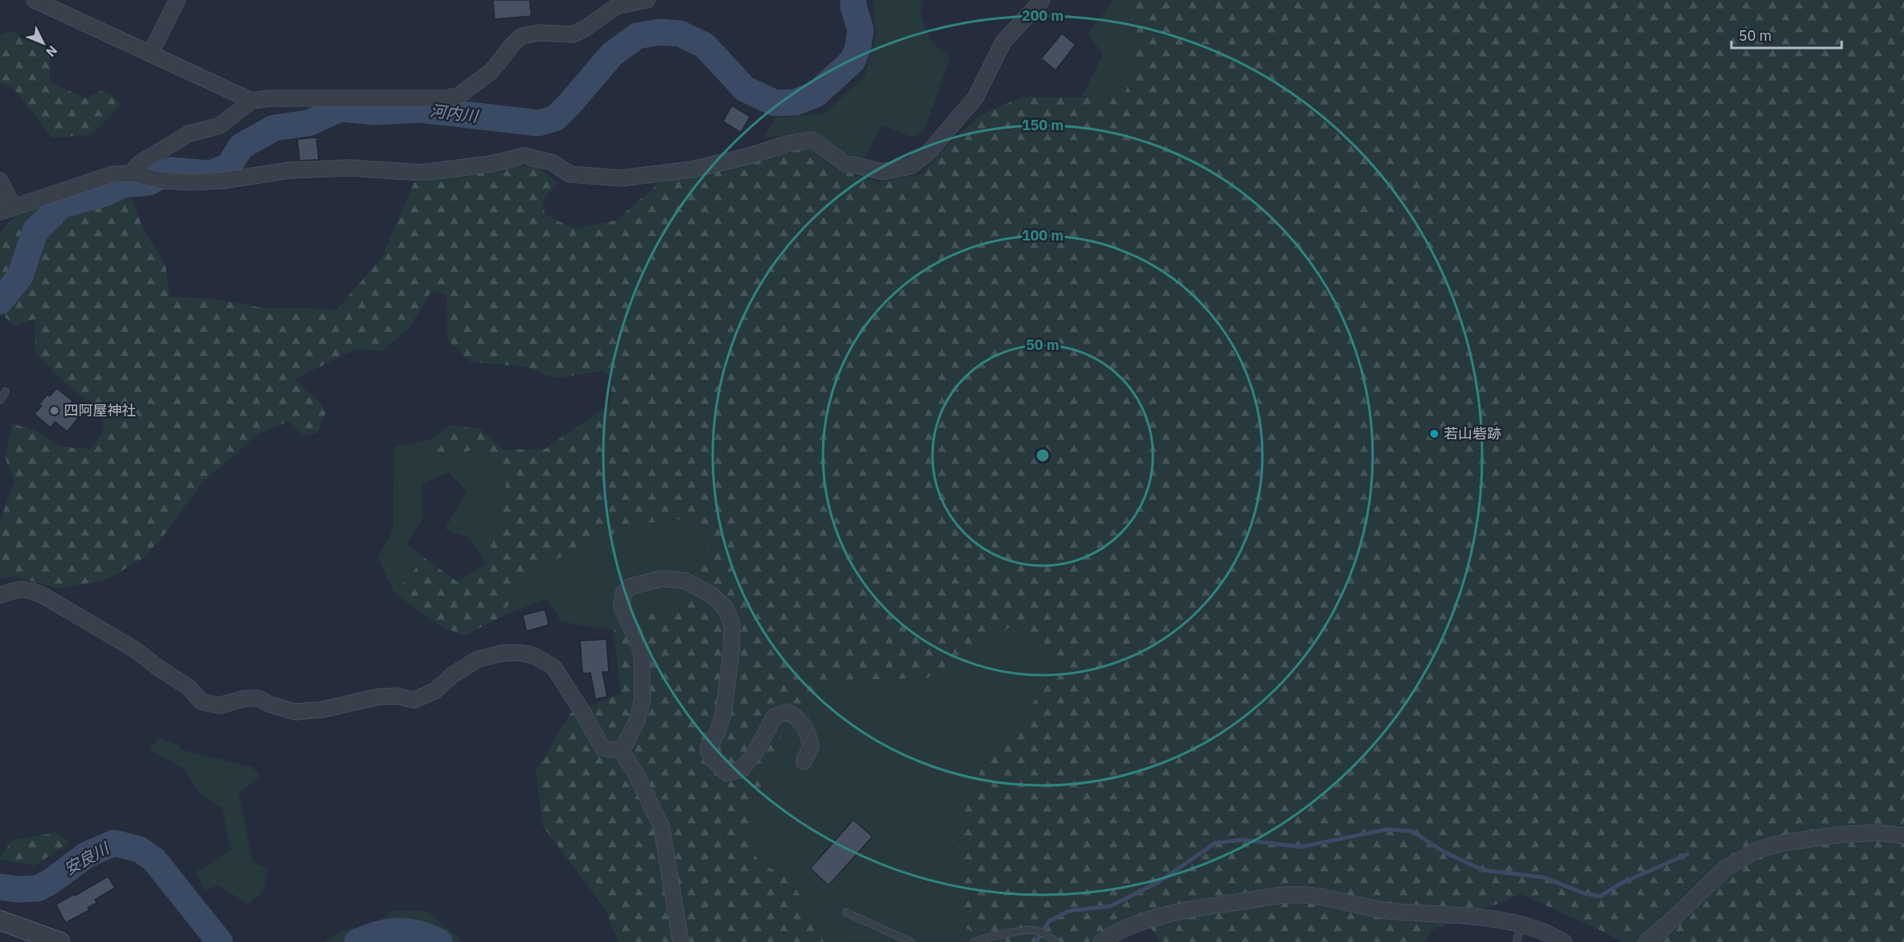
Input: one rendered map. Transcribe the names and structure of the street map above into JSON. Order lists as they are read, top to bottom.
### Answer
{
  "water": ["河内川", "安良川"],
  "places": ["四阿屋神社", "若山砦跡"],
  "scale_bar": "50 m",
  "north": "bottom right",
  "rings": [
    "200 m",
    "150 m",
    "100 m",
    "50 m"
  ]
}
